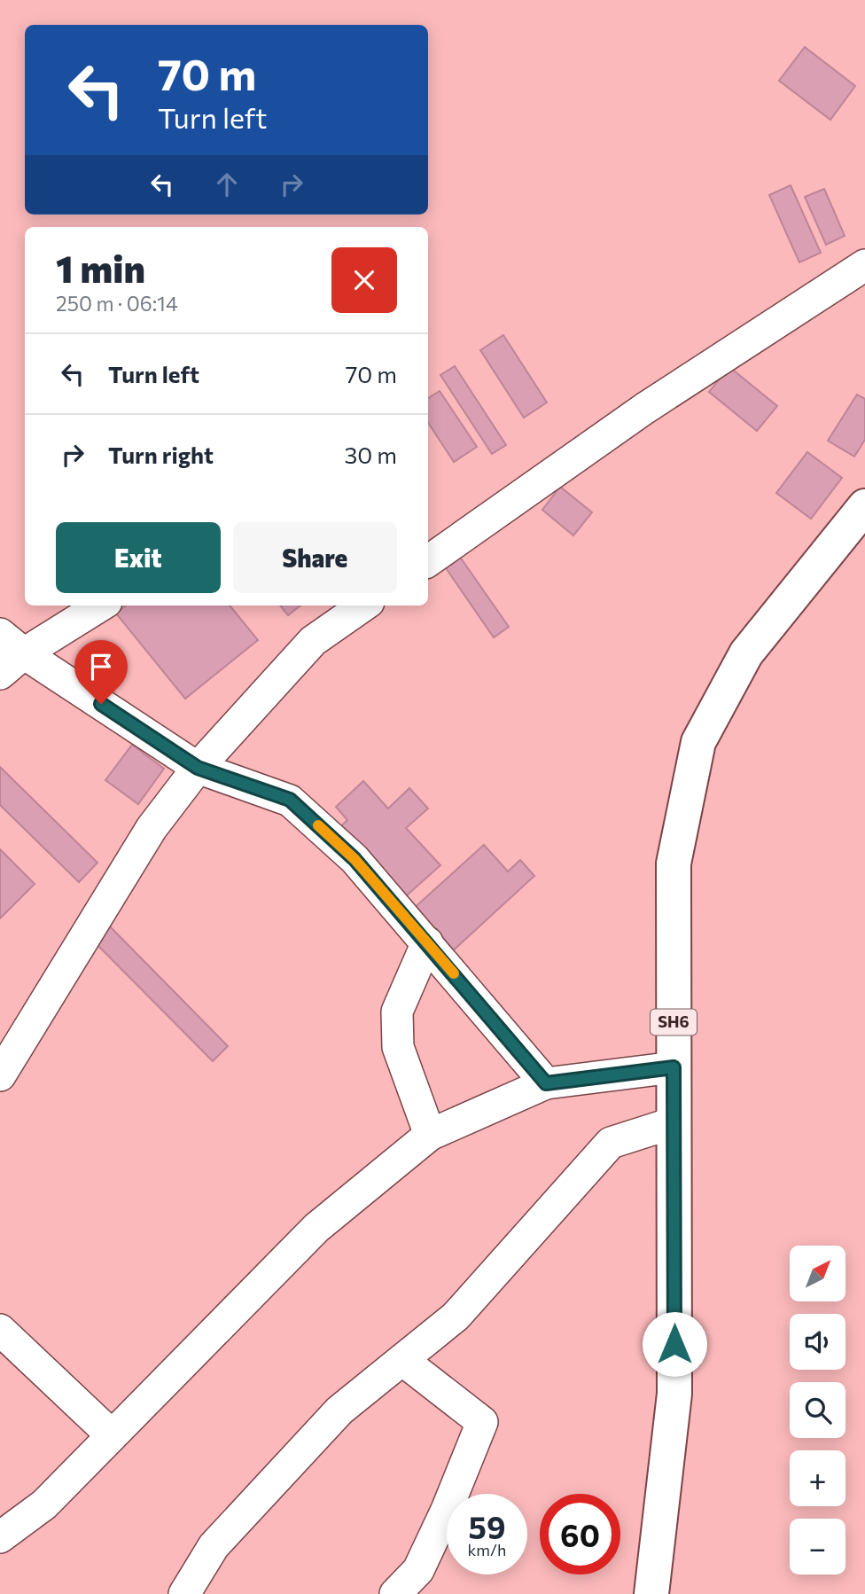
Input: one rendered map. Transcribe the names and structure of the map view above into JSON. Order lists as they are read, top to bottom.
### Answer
{
  "streets": {
    "main road": ["SH6"]
  },
  "north": "top right",
  "page": {
    "turn": ["70 m", "Turn left"],
    "heading": ["1 min", "250 m · 06:14"],
    "list": [
      {
        "name": "Turn left",
        "value": "70 m"
      },
      {
        "name": "Turn right",
        "value": "30 m"
      }
    ],
    "buttons": ["Exit", "Share"],
    "map_buttons": ["+", "−"],
    "speed": "59 km/h",
    "limit": "60"
  }
}
